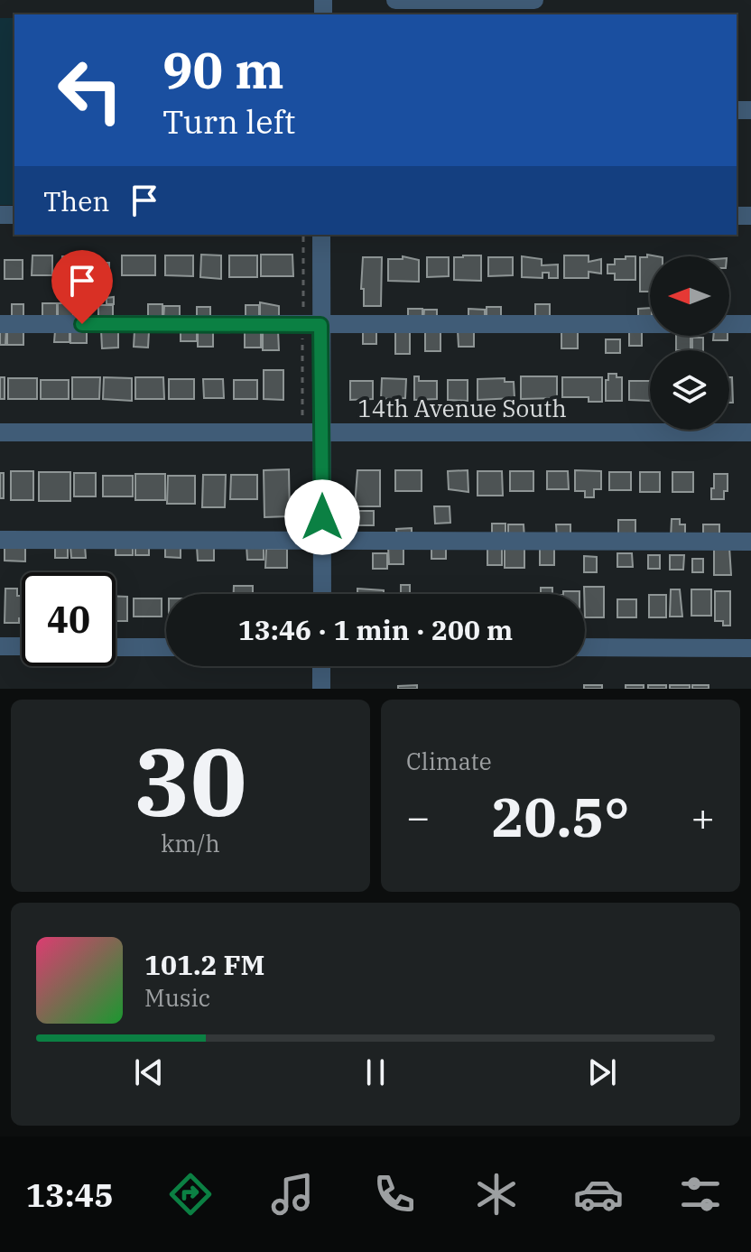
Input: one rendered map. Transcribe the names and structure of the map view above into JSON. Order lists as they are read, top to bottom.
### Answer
{
  "streets": {
    "street": ["14th Avenue South"]
  },
  "north": "left",
  "page": {
    "turn": ["90 m", "Turn left"],
    "then": "Then",
    "limit": "40",
    "trip": "13:46 · 1 min · 200 m",
    "tile": [
      ["30", "km/h"],
      "Climate"
    ],
    "heat": ["−", "20.5°", "+"],
    "song": ["101.2 FM", "Music"],
    "tabs": "13:45"
  }
}
